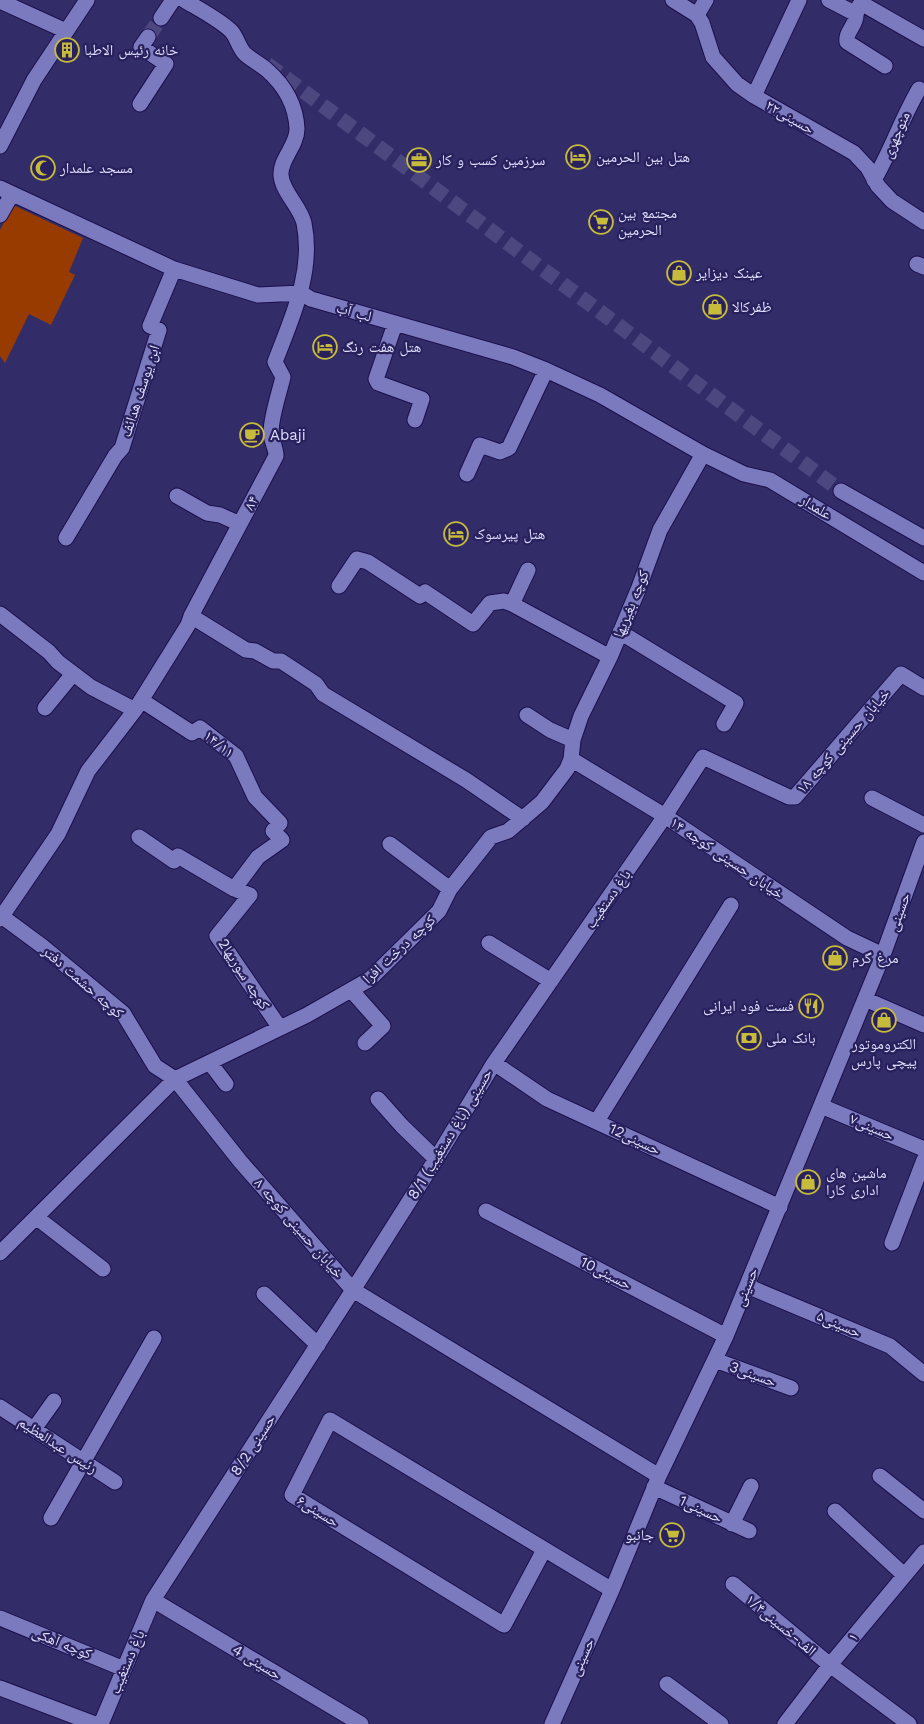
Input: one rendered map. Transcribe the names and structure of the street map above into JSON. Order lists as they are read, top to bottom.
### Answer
{
  "streets": {
    "street": [
      "حسینی۲۲",
      "منوچهری",
      "لب آب",
      "ابن یوسف هدائف",
      "۸۴",
      "علمدار",
      "کوچه بغیریها",
      "خیابان حسینی کوچه ۱۸",
      "۱۴/۱۱",
      "خیابان حسینی کوچه ۱۴",
      "باغ دستغیب",
      "حسینی",
      "کوچه درخت افرا",
      "کوچه سوریها2",
      "کوچه حشمت دفتر",
      "حسینی۷",
      "8/1 حسینی (باغ دستغیب)",
      "حسینی12",
      "خیابان حسینی کوچه ۸",
      "حسینی10",
      "حسینی۵",
      "حسینی3",
      "رئیس عبدالعظیم",
      "8/2 حسینی",
      "حسینی1",
      "حسینی۶",
      "الف-خسینی۱/۴",
      "۱",
      "کوچه آهکی",
      "حسینی 4"
    ]
  },
  "crossings": [
    ["حسینی۲۲", "منوچهری"],
    ["لب آب", "ابن یوسف هدائف"],
    ["لب آب", "۸۴"],
    ["لب آب", "علمدار"],
    ["لب آب", "کوچه بغیریها"],
    ["۸۴", "۱۴/۱۱"],
    ["۸۴", "کوچه حشمت دفتر"],
    ["علمدار", "کوچه بغیریها"],
    ["کوچه بغیریها", "خیابان حسینی کوچه ۱۴"],
    ["کوچه بغیریها", "کوچه درخت افرا"],
    ["خیابان حسینی کوچه ۱۸", "باغ دستغیب"],
    ["۱۴/۱۱", "کوچه سوریها2"],
    ["خیابان حسینی کوچه ۱۴", "باغ دستغیب"],
    ["خیابان حسینی کوچه ۱۴", "حسینی"],
    ["خیابان حسینی کوچه ۱۴", "کوچه درخت افرا"],
    ["باغ دستغیب", "8/1 حسینی (باغ دستغیب)"],
    ["باغ دستغیب", "8/2 حسینی"],
    ["باغ دستغیب", "کوچه آهکی"],
    ["باغ دستغیب", "حسینی 4"],
    ["حسینی", "حسینی۷"],
    ["حسینی", "حسینی12"],
    ["حسینی", "خیابان حسینی کوچه ۸"],
    ["حسینی", "حسینی10"],
    ["حسینی", "حسینی۵"],
    ["حسینی", "حسینی3"],
    ["حسینی", "حسینی1"],
    ["حسینی", "حسینی۶"],
    ["کوچه درخت افرا", "کوچه سوریها2"],
    ["کوچه درخت افرا", "کوچه حشمت دفتر"],
    ["کوچه درخت افرا", "خیابان حسینی کوچه ۸"],
    ["کوچه حشمت دفتر", "خیابان حسینی کوچه ۸"],
    ["8/1 حسینی (باغ دستغیب)", "حسینی12"],
    ["8/1 حسینی (باغ دستغیب)", "خیابان حسینی کوچه ۸"],
    ["8/1 حسینی (باغ دستغیب)", "8/2 حسینی"],
    ["خیابان حسینی کوچه ۸", "8/2 حسینی"],
    ["خیابان حسینی کوچه ۸", "حسینی1"],
    ["8/2 حسینی", "حسینی 4"],
    ["الف-خسینی۱/۴", "۱"]
  ],
  "places": {
    "building": ["خانه رئیس الاطبا"],
    "hotel": ["هتل بین‌ الحرمین", "هتل هفت رنگ", "هتل پیرسوک"],
    "office": ["سرزمین کسب و کار"],
    "mosque": ["مسجد علمدار"],
    "supermarket": ["مجتمع بین الحرمین", "جانبو"],
    "shop": [
      "عینک دیزایر",
      "ظفرکالا",
      "مرغ گرم",
      "الکتروموتور پیچی پارس",
      "ماشین های اداری کارا"
    ],
    "cafe": ["Abaji"],
    "restaurant": ["فست فود ایرانی"],
    "bank": ["بانک ملی"]
  }
}
